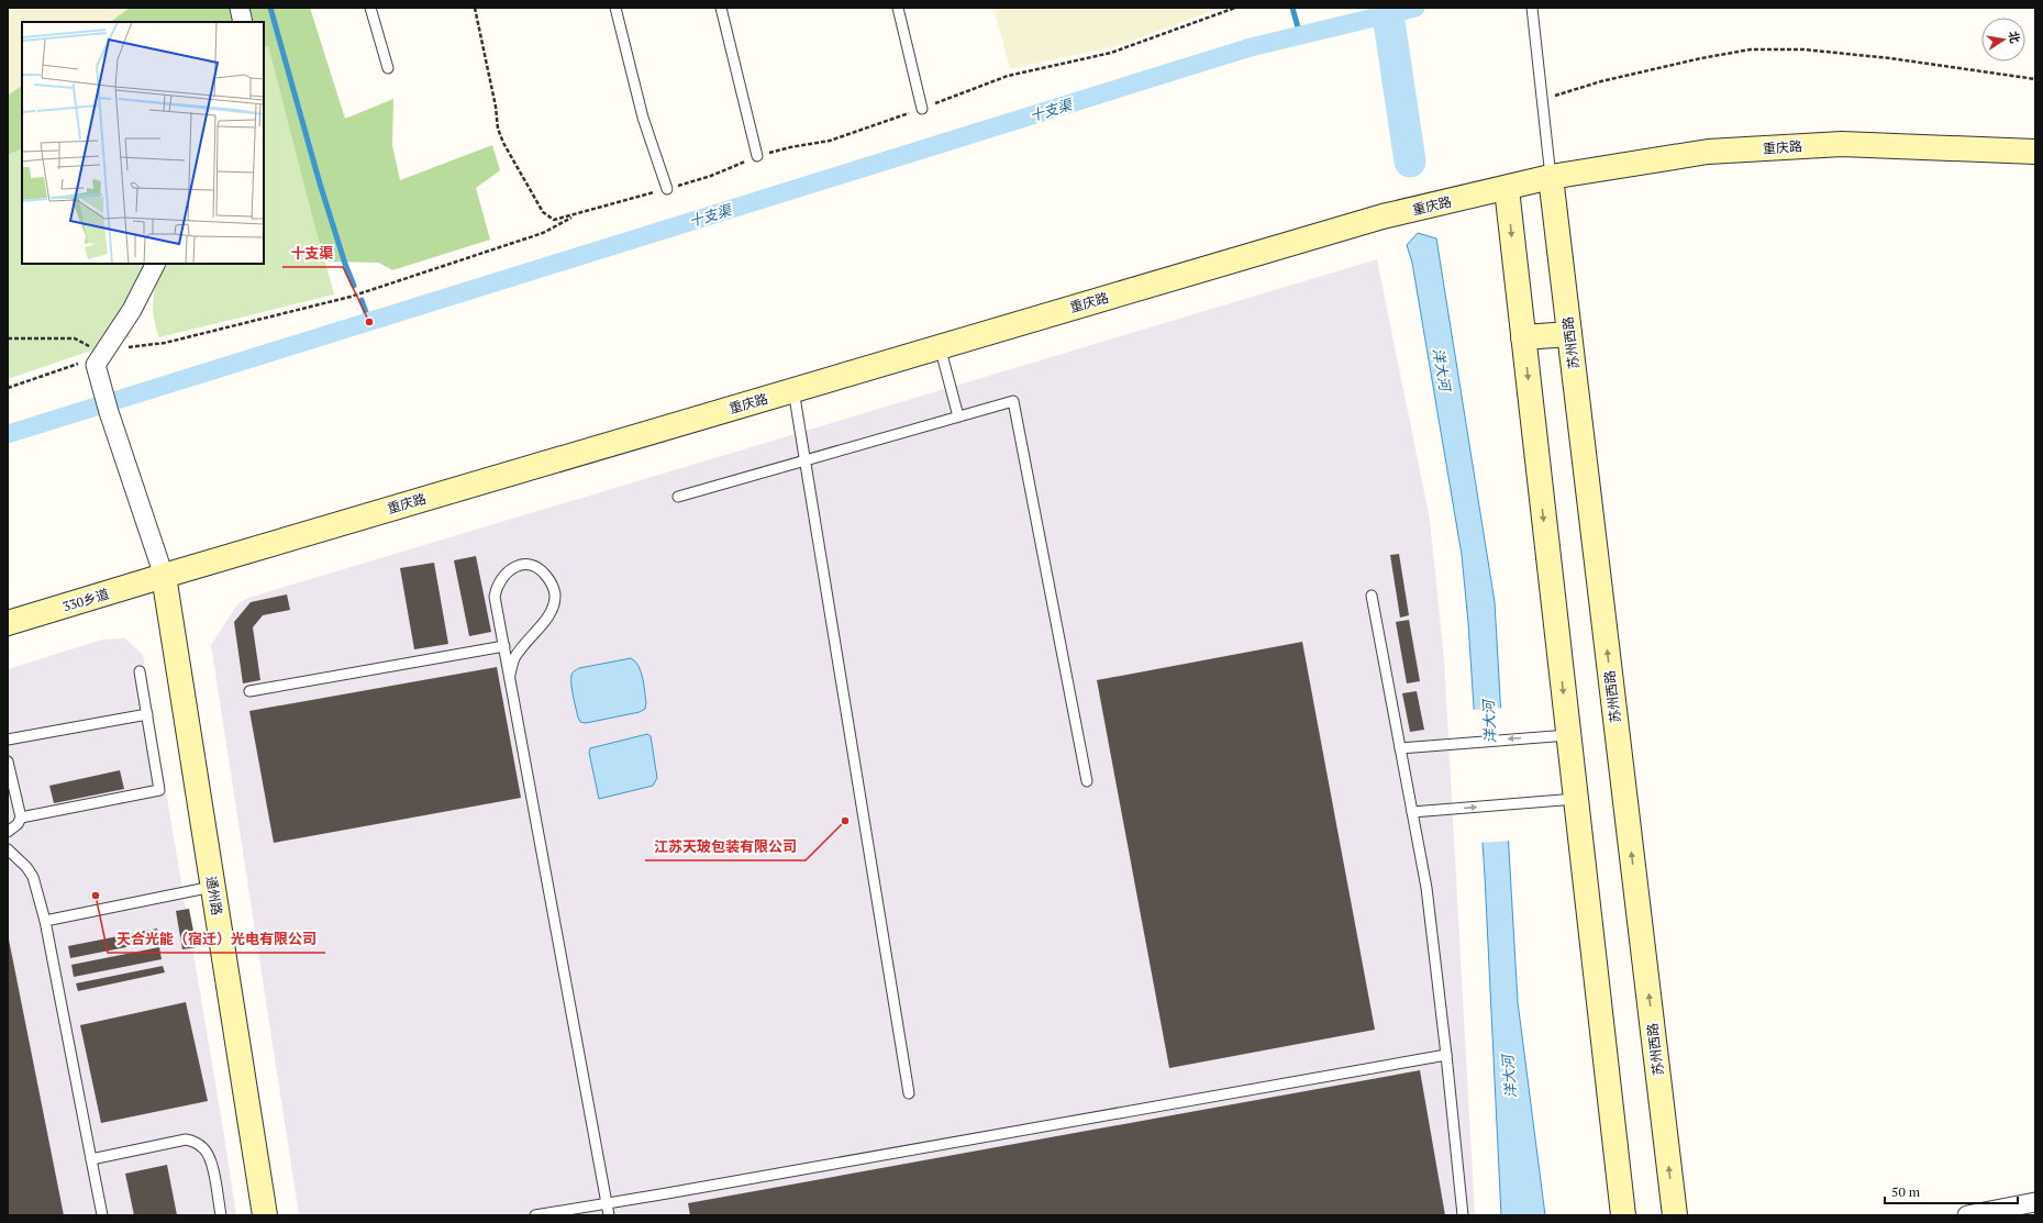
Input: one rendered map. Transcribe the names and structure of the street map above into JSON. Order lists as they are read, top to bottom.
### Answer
{
  "streets": {
    "street": [
      "重庆路",
      "苏州西路",
      "330乡道",
      "通州路"
    ]
  },
  "crossings": [
    ["重庆路", "苏州西路"],
    ["重庆路", "330乡道"],
    ["重庆路", "通州路"],
    ["330乡道", "通州路"]
  ],
  "water": ["十支渠", "洋大河"],
  "places": ["十支渠", "江苏天玻包装有限公司", "天合光能（宿迁）光电有限公司"],
  "scale_bar": "50 m",
  "north": "right"
}
